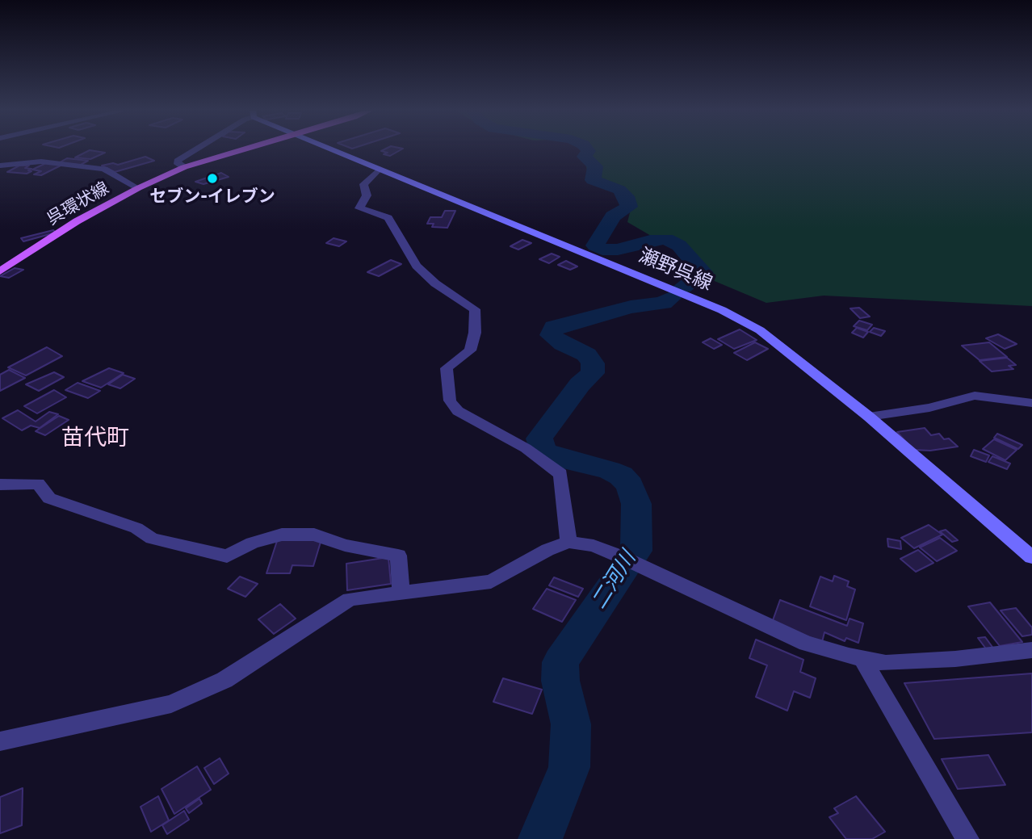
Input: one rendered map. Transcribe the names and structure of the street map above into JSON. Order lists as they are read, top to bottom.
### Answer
{
  "streets": {
    "main road": ["呉環状線", "瀬野呉線"]
  },
  "districts": ["苗代町"],
  "water": ["二河川"],
  "places": ["セブン-イレブン"]
}
